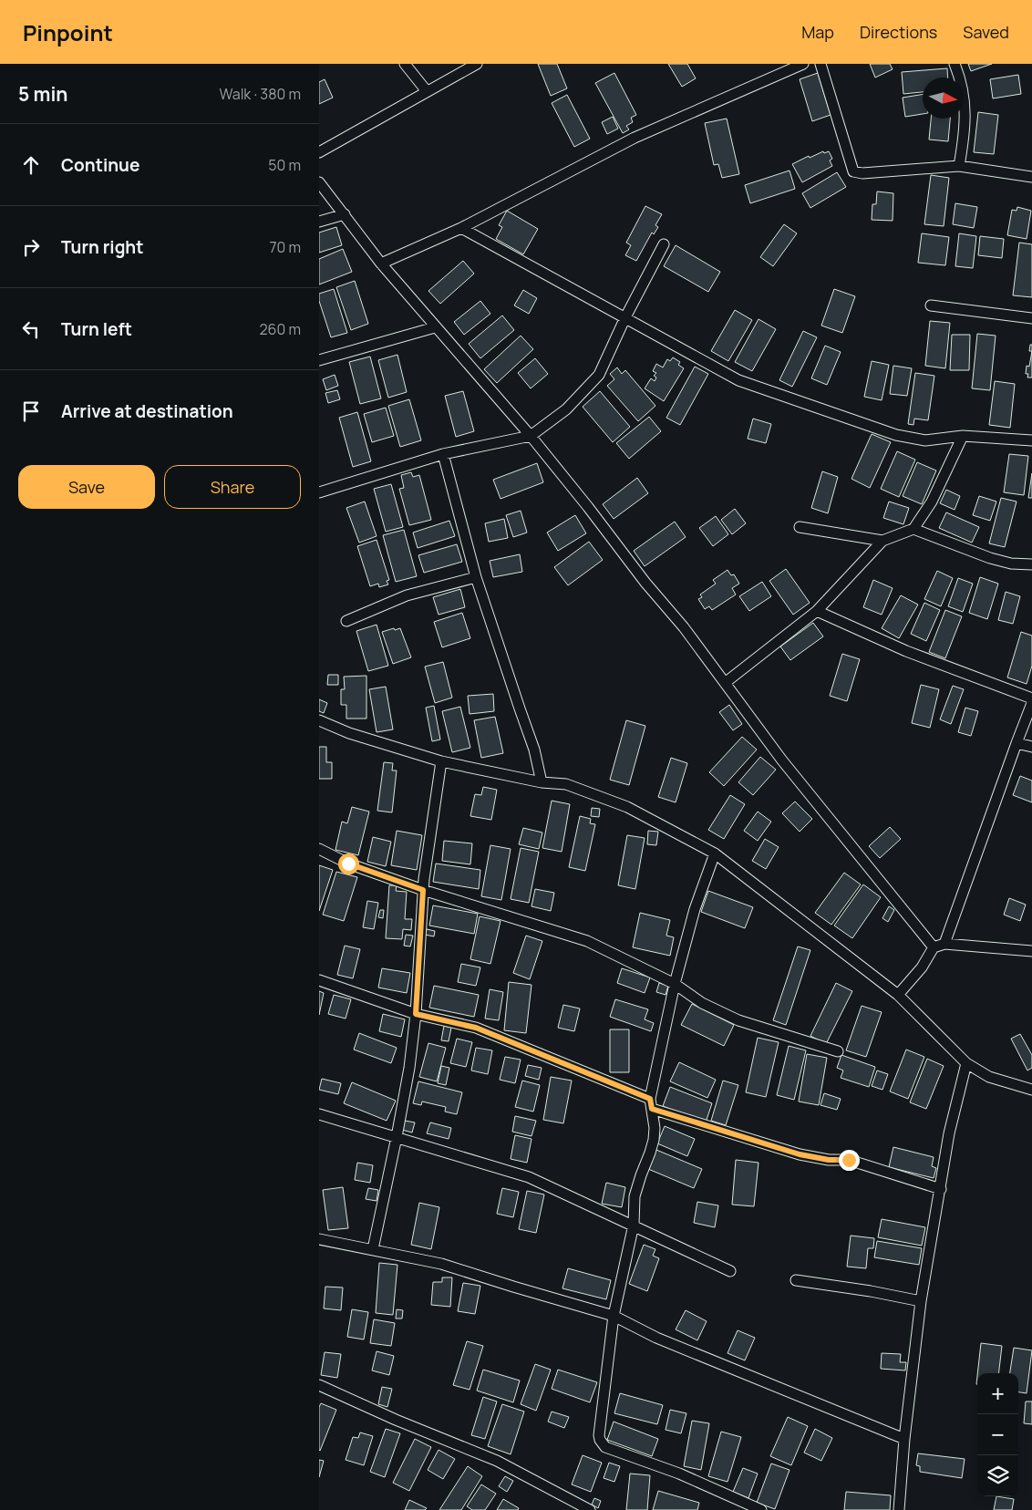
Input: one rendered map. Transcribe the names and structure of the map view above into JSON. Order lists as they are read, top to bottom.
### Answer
{
  "north": "right",
  "page": {
    "header": "Pinpoint",
    "nav": ["Map", "Directions", "Saved"],
    "heading": ["5 min", "Walk · 380 m"],
    "list": [
      ["Continue", "50 m"],
      ["Turn right", "70 m"],
      ["Turn left", "260 m"],
      "Arrive at destination"
    ],
    "buttons": ["Save", "Share"],
    "map_buttons": ["+", "−"]
  }
}
